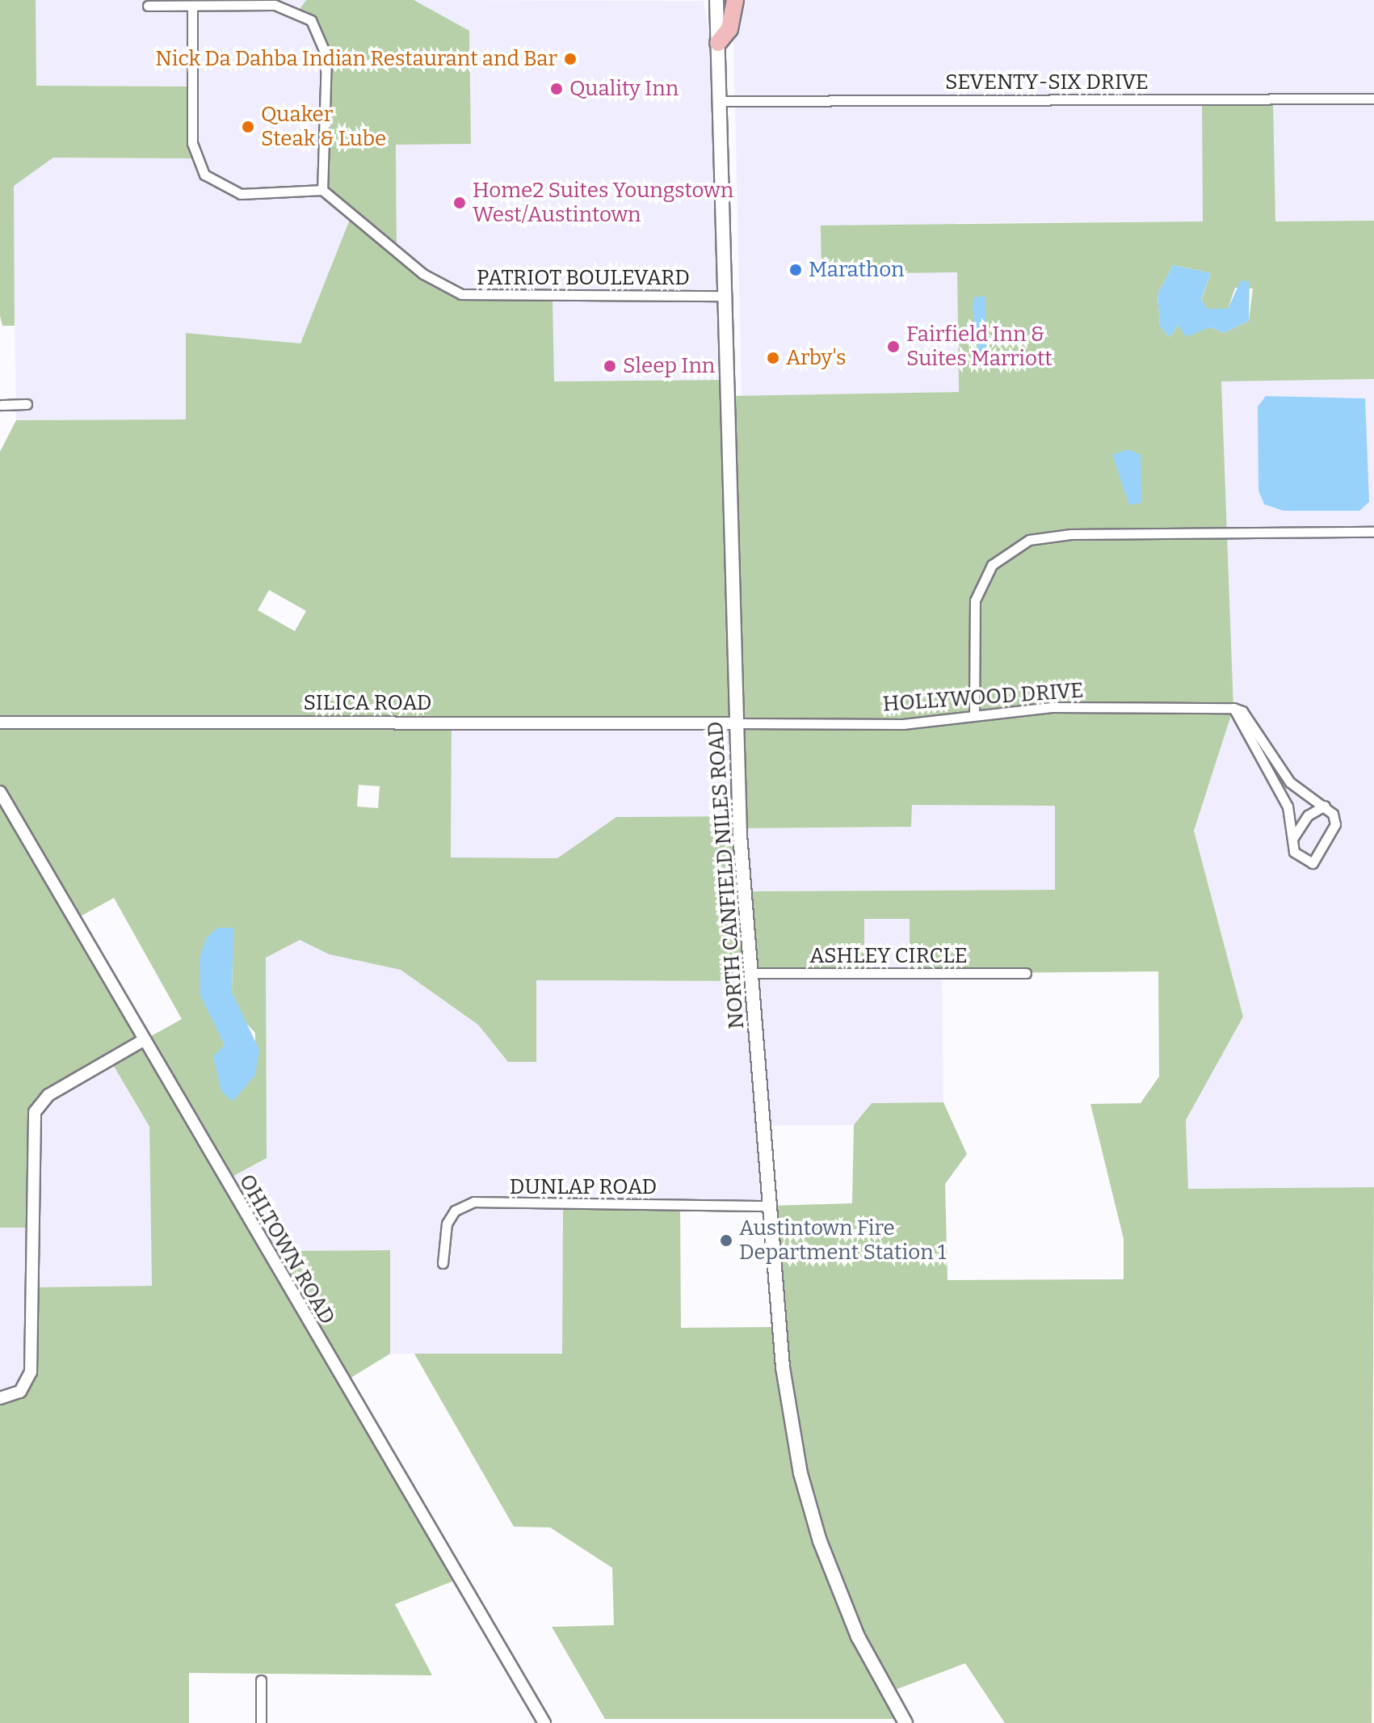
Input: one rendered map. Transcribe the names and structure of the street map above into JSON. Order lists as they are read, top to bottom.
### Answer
{
  "streets": {
    "main road": ["NORTH CANFIELD NILES ROAD"],
    "street": [
      "SEVENTY-SIX DRIVE",
      "PATRIOT BOULEVARD",
      "HOLLYWOOD DRIVE",
      "SILICA ROAD",
      "ASHLEY CIRCLE",
      "DUNLAP ROAD",
      "OHLTOWN ROAD"
    ]
  },
  "crossings": [
    ["SEVENTY-SIX DRIVE", "NORTH CANFIELD NILES ROAD"],
    ["PATRIOT BOULEVARD", "NORTH CANFIELD NILES ROAD"],
    ["HOLLYWOOD DRIVE", "SILICA ROAD"],
    ["HOLLYWOOD DRIVE", "NORTH CANFIELD NILES ROAD"],
    ["SILICA ROAD", "NORTH CANFIELD NILES ROAD"],
    ["NORTH CANFIELD NILES ROAD", "ASHLEY CIRCLE"],
    ["NORTH CANFIELD NILES ROAD", "DUNLAP ROAD"]
  ],
  "places": [
    "Nick Da Dahba Indian Restaurant and Bar",
    "Quality Inn",
    "Quaker Steak & Lube",
    "Home2 Suites Youngstown West/Austintown",
    "Marathon",
    "Fairfield Inn & Suites Marriott",
    "Arby's",
    "Sleep Inn",
    "Austintown Fire Department Station 1"
  ]
}
